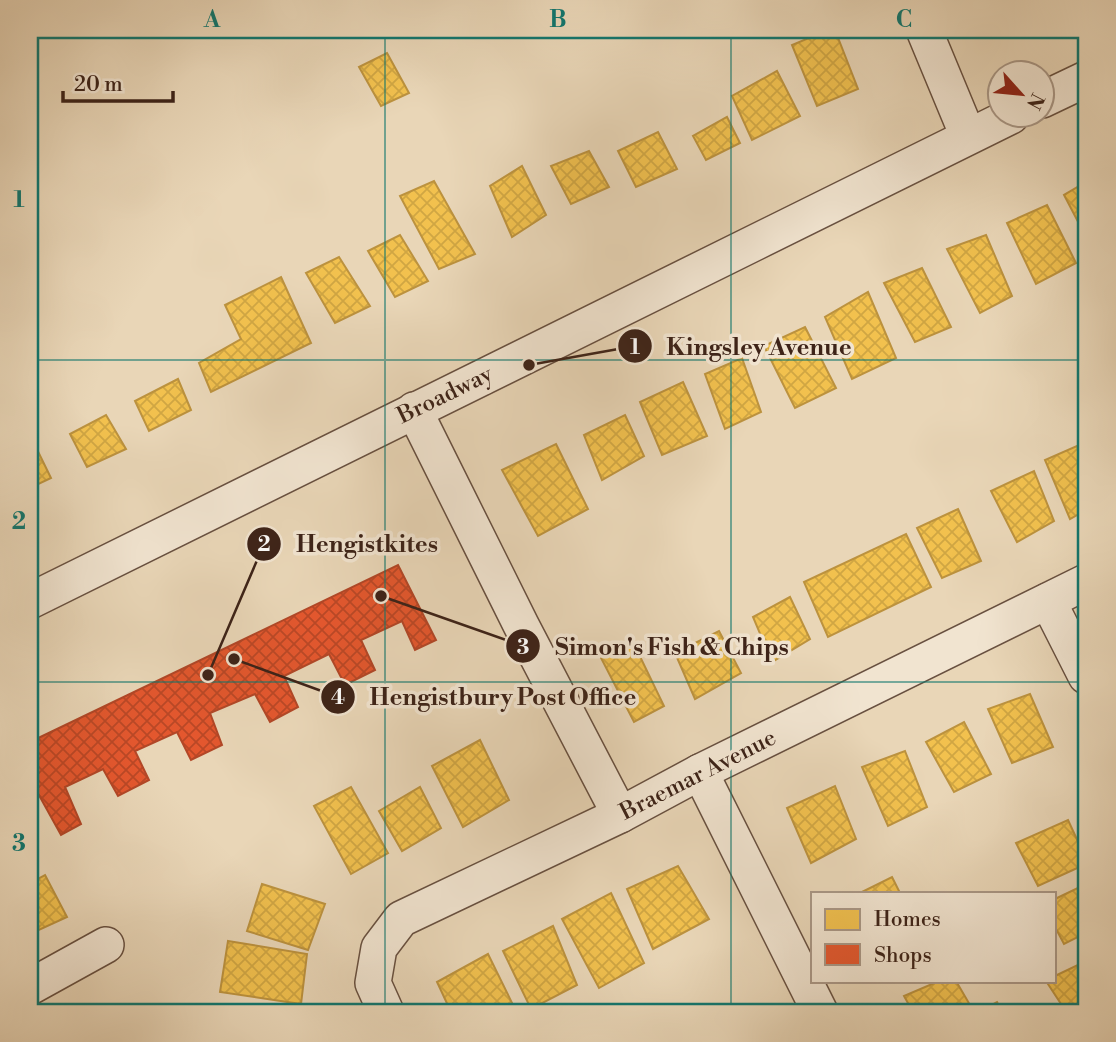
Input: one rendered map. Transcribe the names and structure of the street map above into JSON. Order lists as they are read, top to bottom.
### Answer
{
  "streets": {
    "street": ["Broadway", "Braemar Avenue"]
  },
  "places": [
    "Kingsley Avenue",
    "Simon's Fish & Chips",
    "Hengistbury Post Office",
    "Hengistkites"
  ],
  "legend": ["Homes", "Shops"],
  "scale_bar": "20 m",
  "north": "bottom right",
  "grid": {
    "columns": ["A", "B", "C"],
    "rows": ["1", "2", "3"]
  }
}
